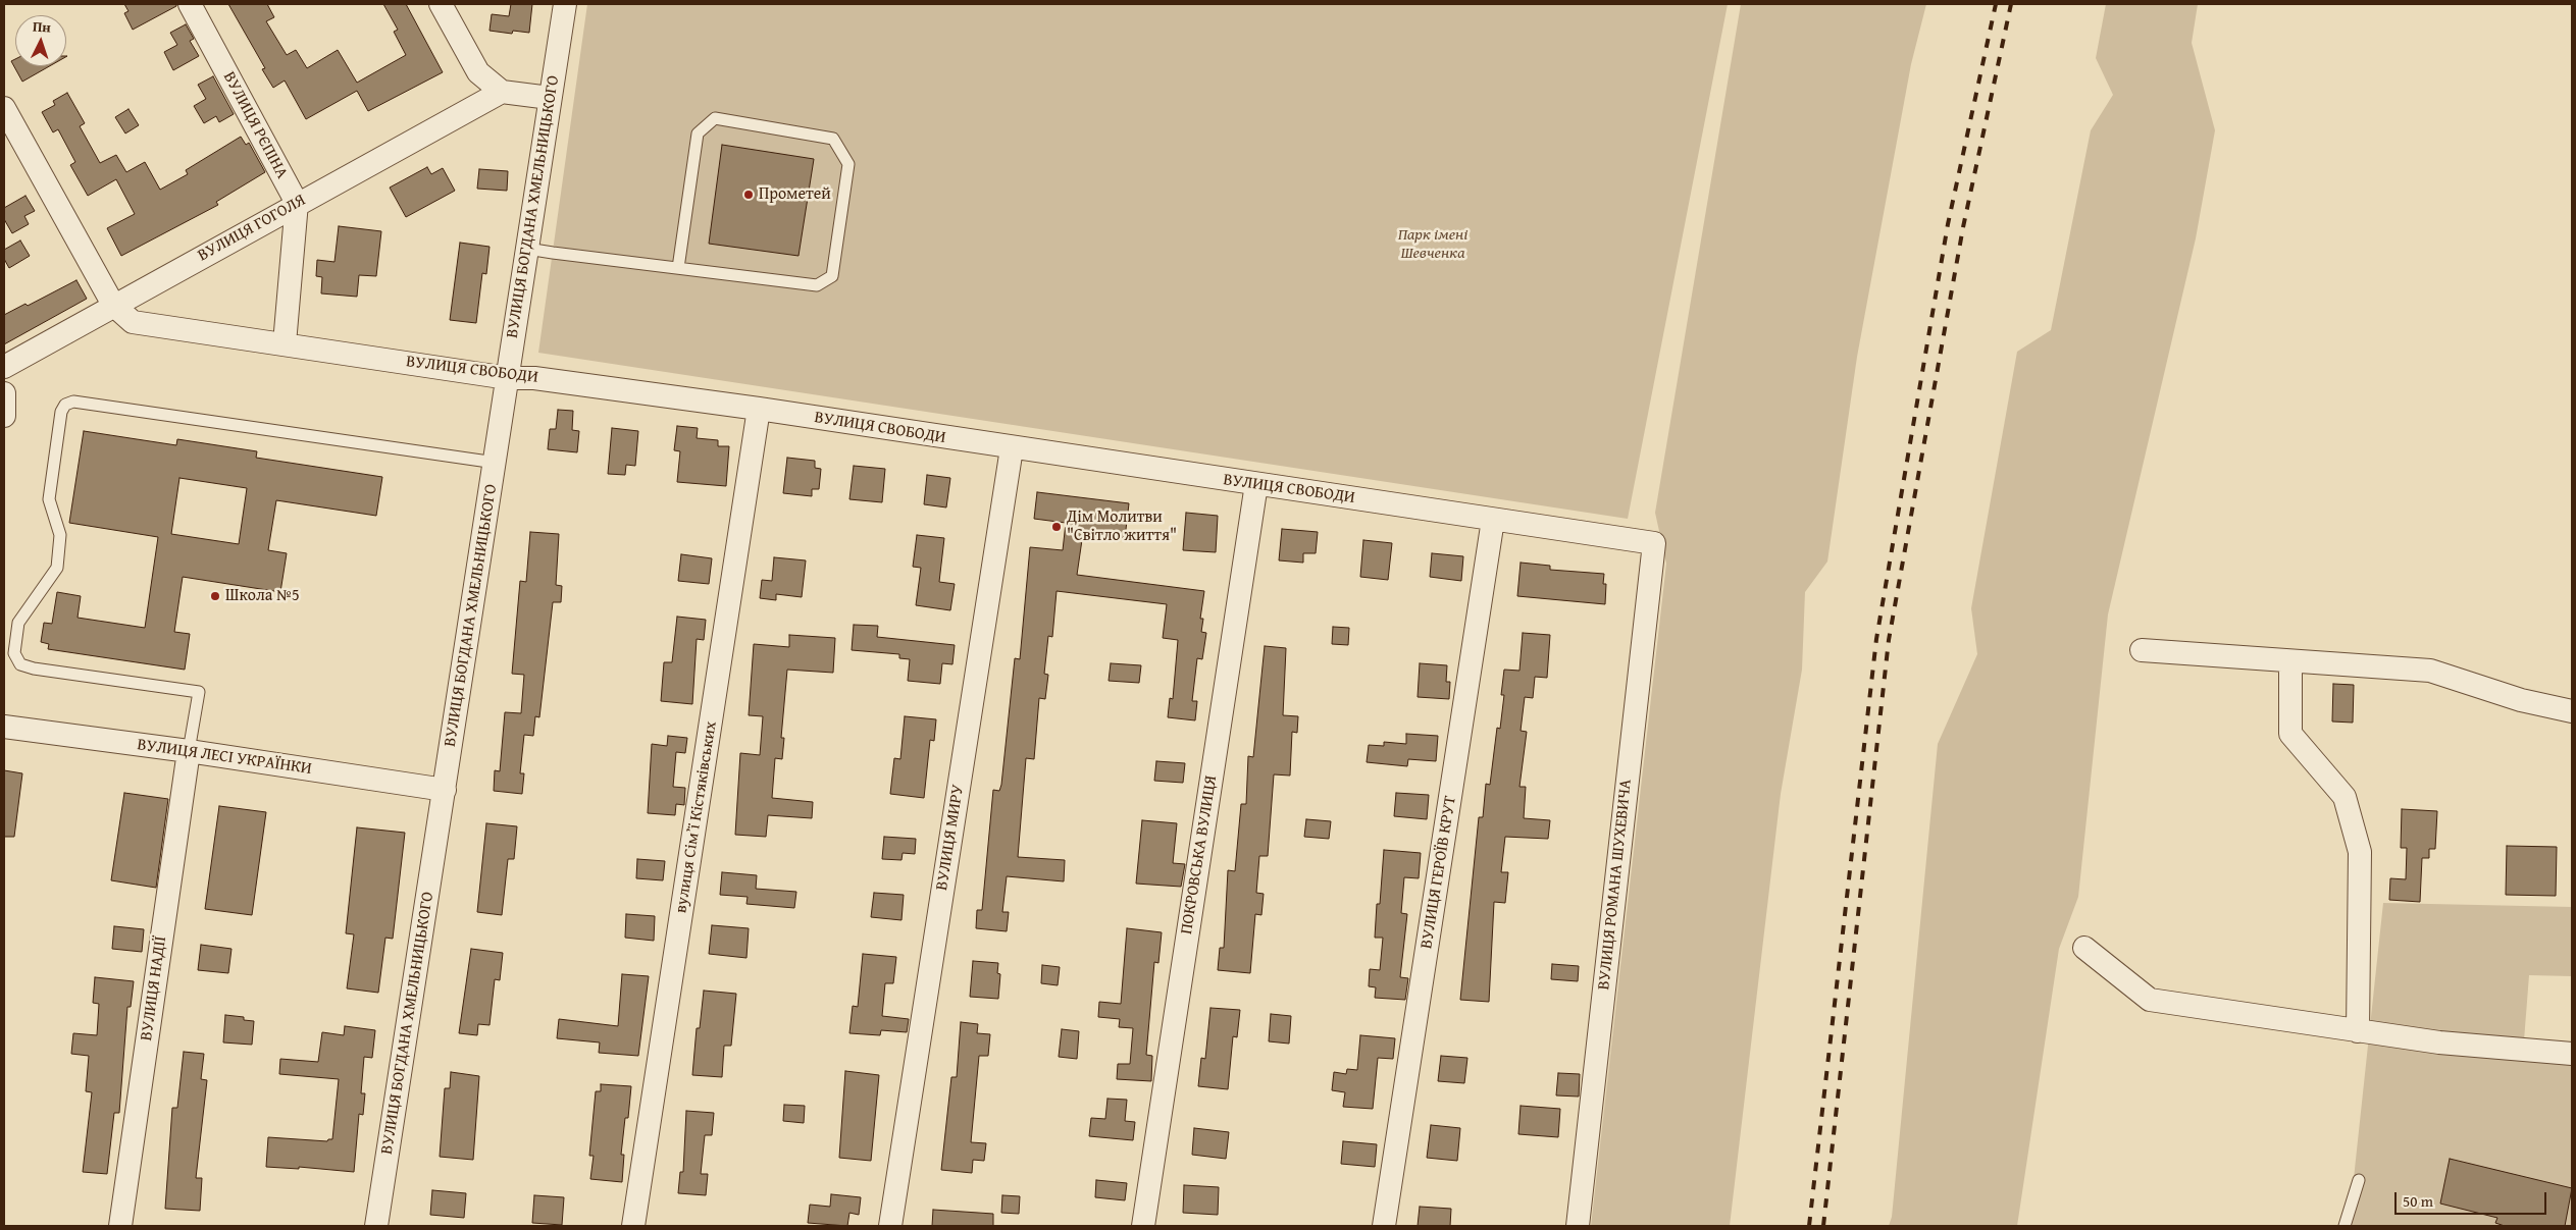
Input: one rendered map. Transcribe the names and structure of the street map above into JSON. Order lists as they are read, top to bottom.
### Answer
{
  "streets": {
    "street": [
      "ВУЛИЦЯ РЄПІНА",
      "ВУЛИЦЯ БОГДАНА ХМЕЛЬНИЦЬКОГО",
      "ВУЛИЦЯ ГОГОЛЯ",
      "ВУЛИЦЯ СВОБОДИ",
      "ВУЛИЦЯ ЛЕСІ УКРАЇНКИ",
      "вулиця Сімʼї Кістяківських",
      "ВУЛИЦЯ МИРУ",
      "ПОКРОВСЬКА ВУЛИЦЯ",
      "ВУЛИЦЯ ГЕРОЇВ КРУТ",
      "ВУЛИЦЯ РОМАНА ШУХЕВИЧА",
      "ВУЛИЦЯ НАДІЇ"
    ]
  },
  "crossings": [
    ["ВУЛИЦЯ РЄПІНА", "ВУЛИЦЯ ГОГОЛЯ"],
    ["ВУЛИЦЯ БОГДАНА ХМЕЛЬНИЦЬКОГО", "ВУЛИЦЯ СВОБОДИ"],
    ["ВУЛИЦЯ БОГДАНА ХМЕЛЬНИЦЬКОГО", "ВУЛИЦЯ ЛЕСІ УКРАЇНКИ"],
    ["ВУЛИЦЯ ГОГОЛЯ", "ВУЛИЦЯ СВОБОДИ"],
    ["ВУЛИЦЯ СВОБОДИ", "вулиця Сімʼї Кістяківських"],
    ["ВУЛИЦЯ СВОБОДИ", "ВУЛИЦЯ МИРУ"],
    ["ВУЛИЦЯ СВОБОДИ", "ПОКРОВСЬКА ВУЛИЦЯ"],
    ["ВУЛИЦЯ СВОБОДИ", "ВУЛИЦЯ ГЕРОЇВ КРУТ"],
    ["ВУЛИЦЯ СВОБОДИ", "ВУЛИЦЯ РОМАНА ШУХЕВИЧА"],
    ["ВУЛИЦЯ ЛЕСІ УКРАЇНКИ", "ВУЛИЦЯ НАДІЇ"]
  ],
  "parks": ["Парк імені Шевченка"],
  "places": ["Прометей", "Дім Молитви \"Світло життя\"", "Школа №5"],
  "scale_bar": "50 m",
  "north": "top"
}
